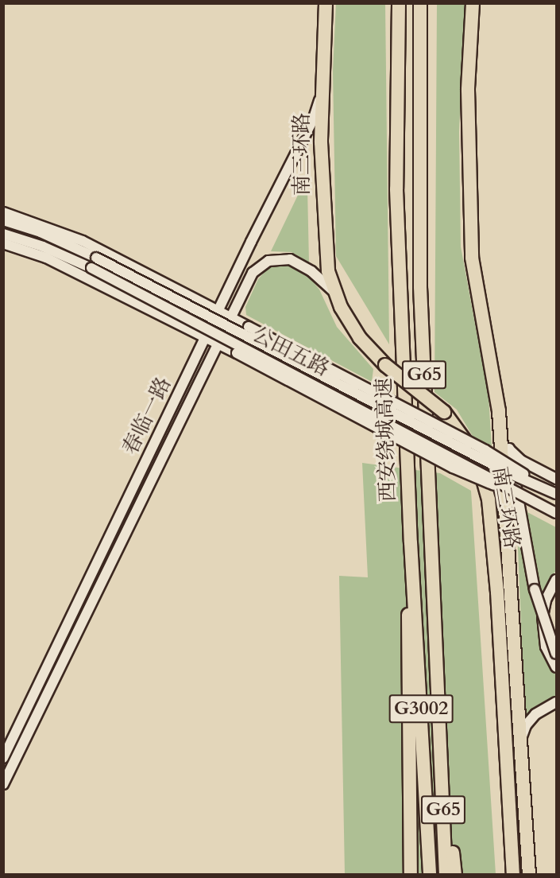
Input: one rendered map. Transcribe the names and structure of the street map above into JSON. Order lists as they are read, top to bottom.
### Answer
{
  "streets": {
    "highway": [
      "南三环路",
      "G65",
      "西安绕城高速",
      "G3002"
    ],
    "main road": ["公田五路", "春临一路"]
  },
  "crossings": [
    ["南三环路", "春临一路"],
    ["G65", "西安绕城高速"]
  ]
}
